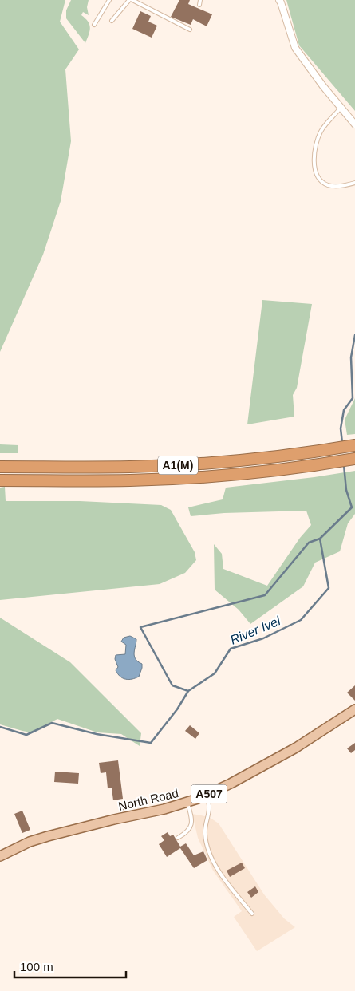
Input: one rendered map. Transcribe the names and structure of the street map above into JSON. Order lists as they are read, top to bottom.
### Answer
{
  "streets": {
    "highway": ["A1(M)"],
    "main road": ["A507", "North Road"]
  },
  "water": ["River Ivel"],
  "scale_bar": "100 m"
}
